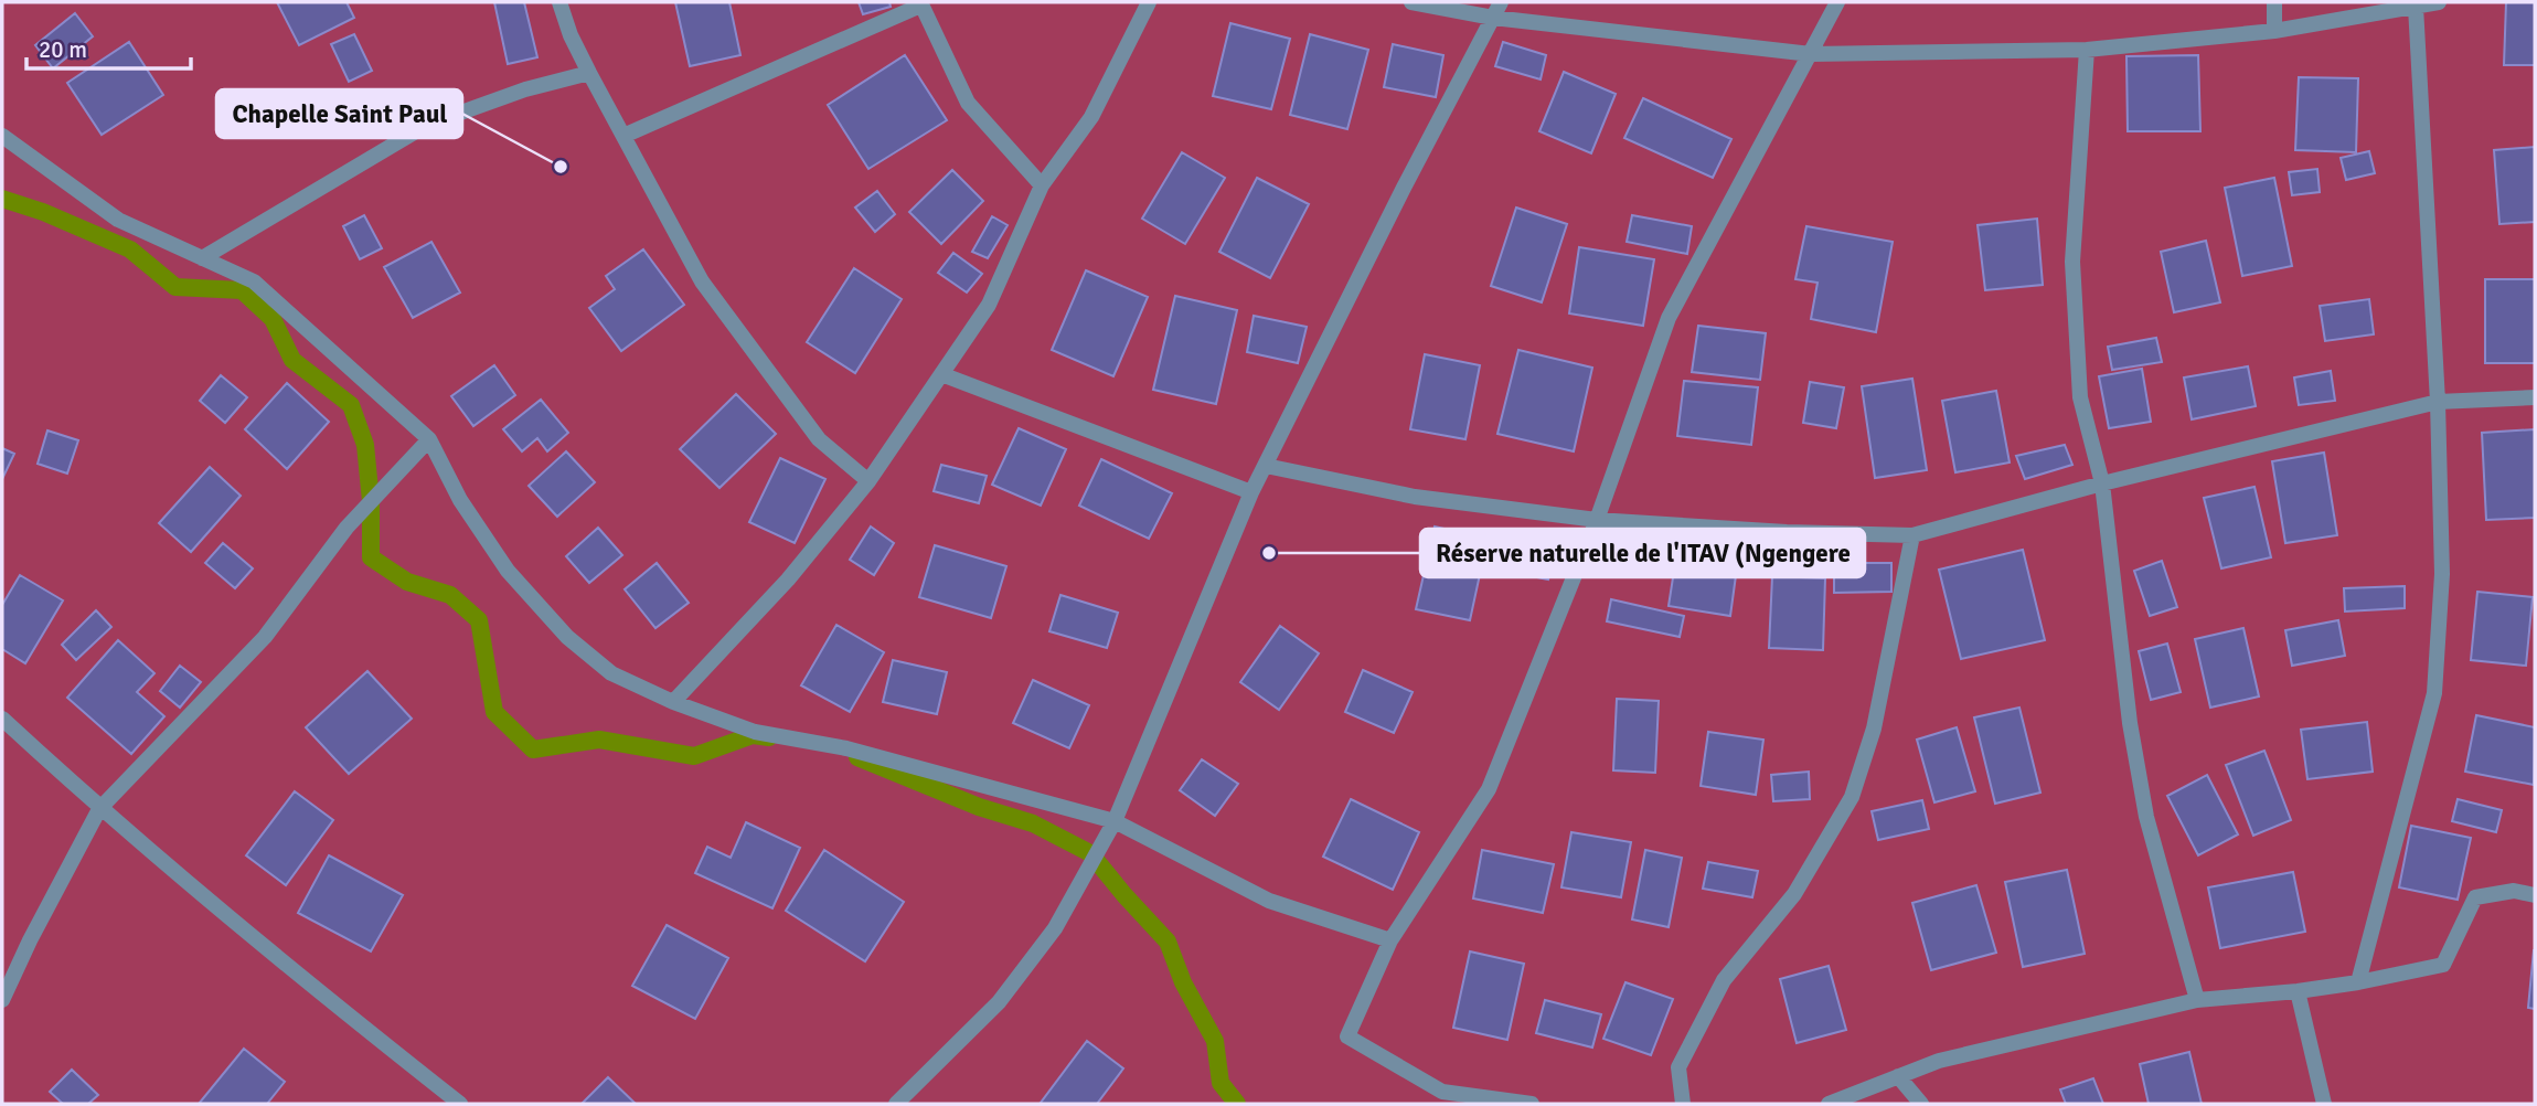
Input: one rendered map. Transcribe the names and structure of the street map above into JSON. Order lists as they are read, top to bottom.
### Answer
{
  "places": ["Chapelle Saint Paul", "Réserve naturelle de l'ITAV (Ngengere"],
  "scale_bar": "20 m"
}
